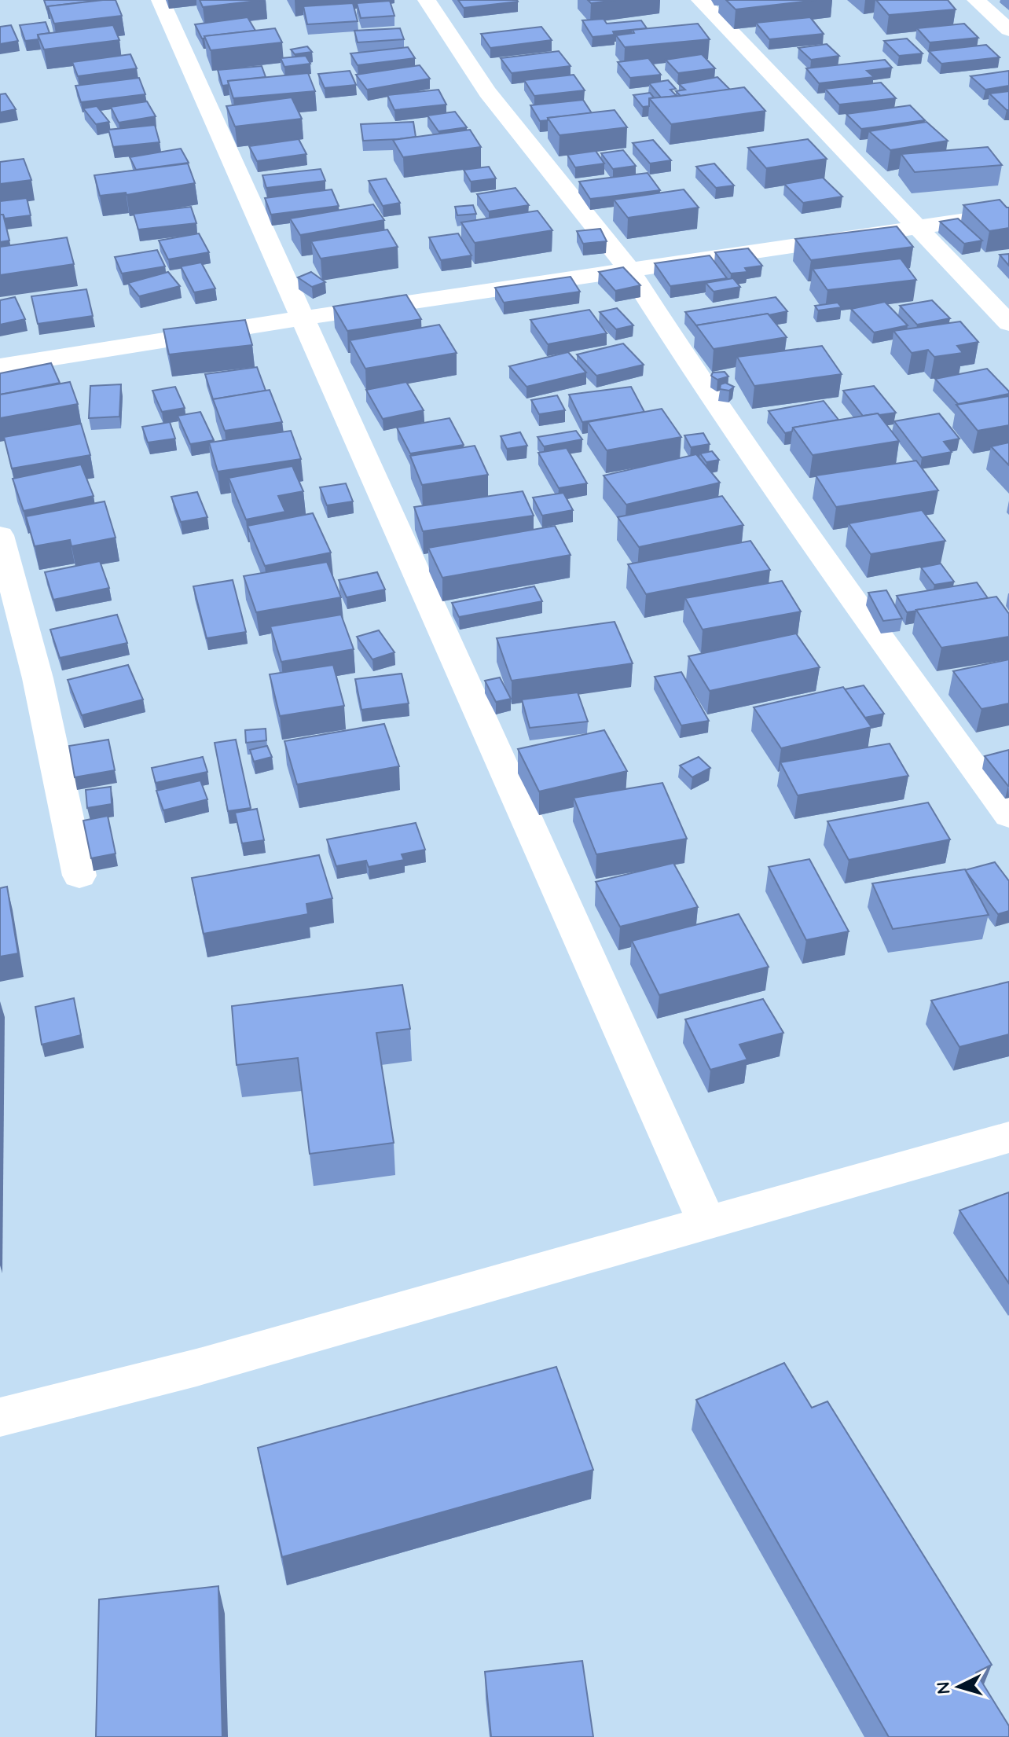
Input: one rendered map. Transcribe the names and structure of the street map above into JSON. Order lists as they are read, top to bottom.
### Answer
{
  "north": "left"
}
